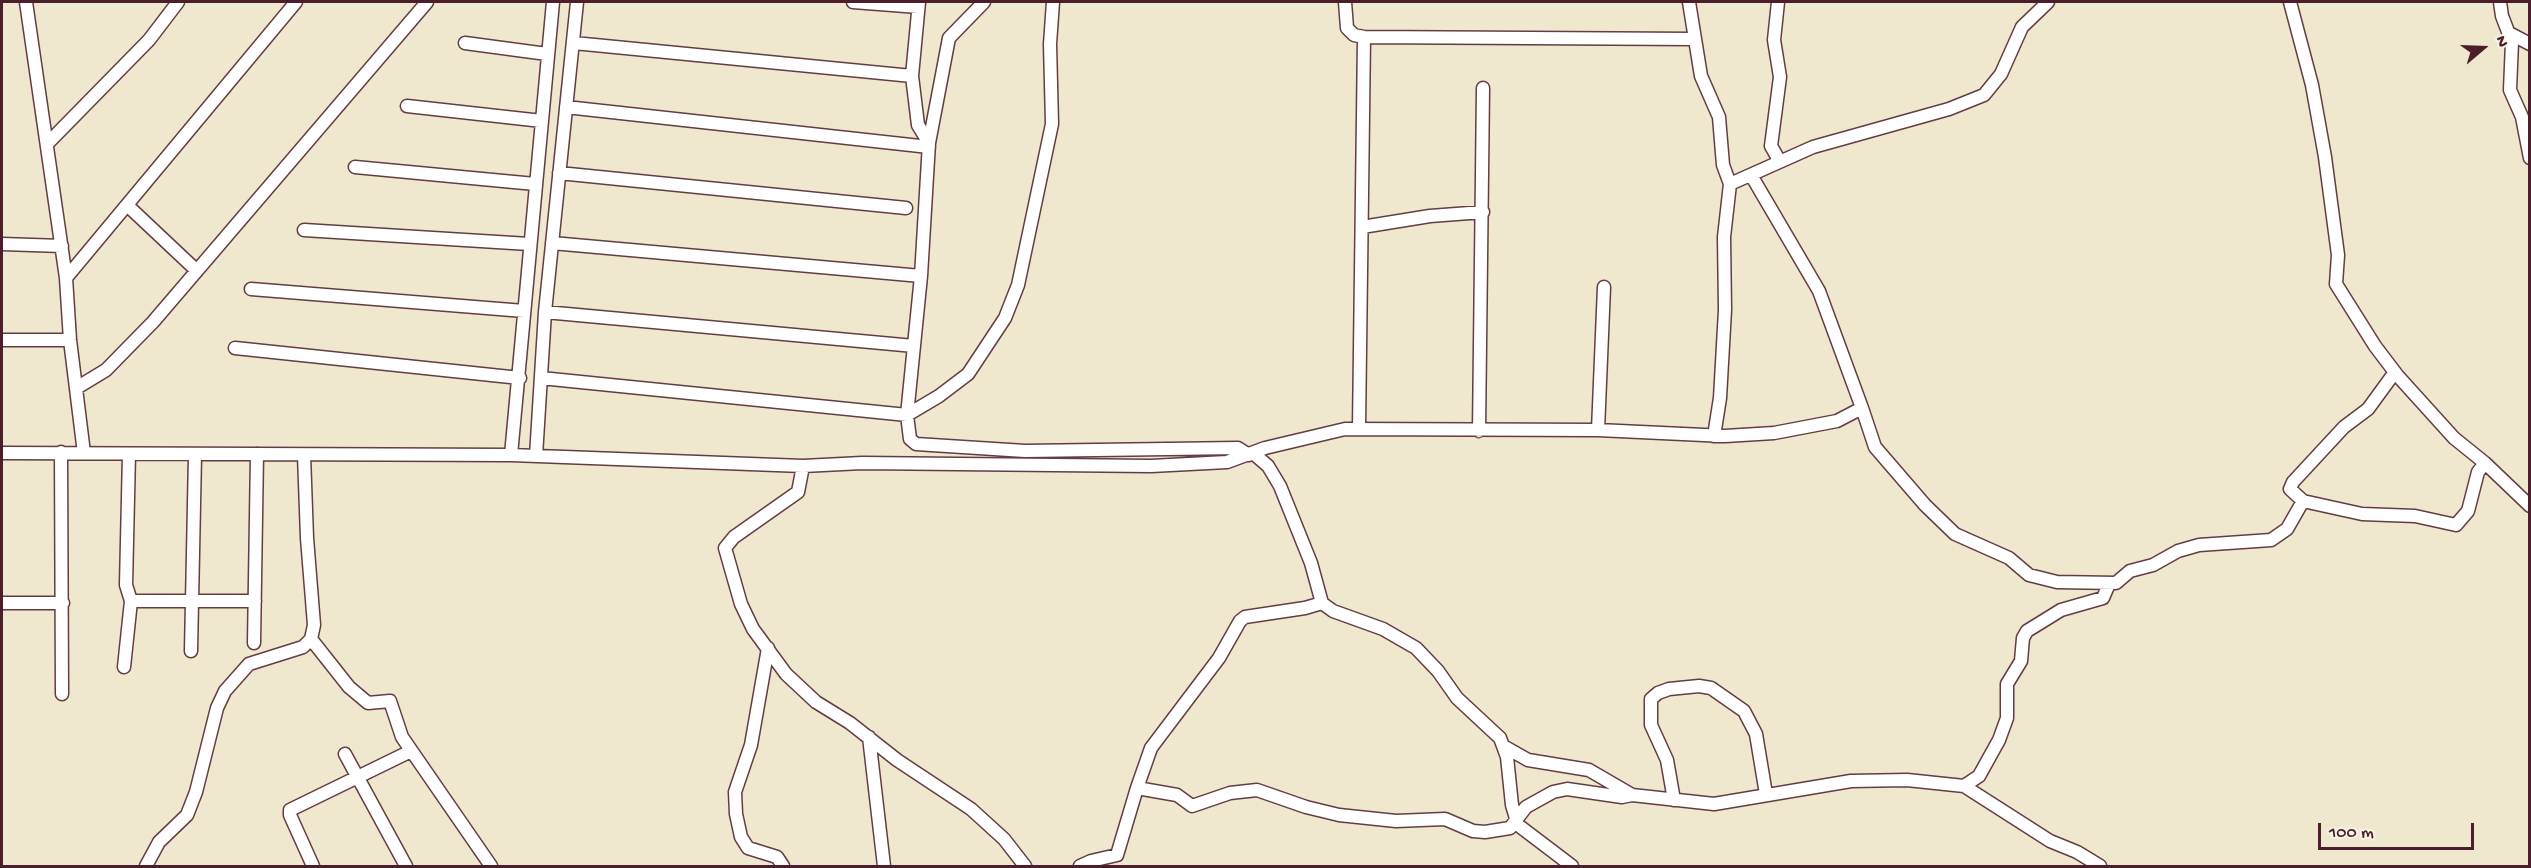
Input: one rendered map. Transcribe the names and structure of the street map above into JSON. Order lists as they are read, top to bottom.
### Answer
{
  "scale_bar": "100 m",
  "north": "right"
}
